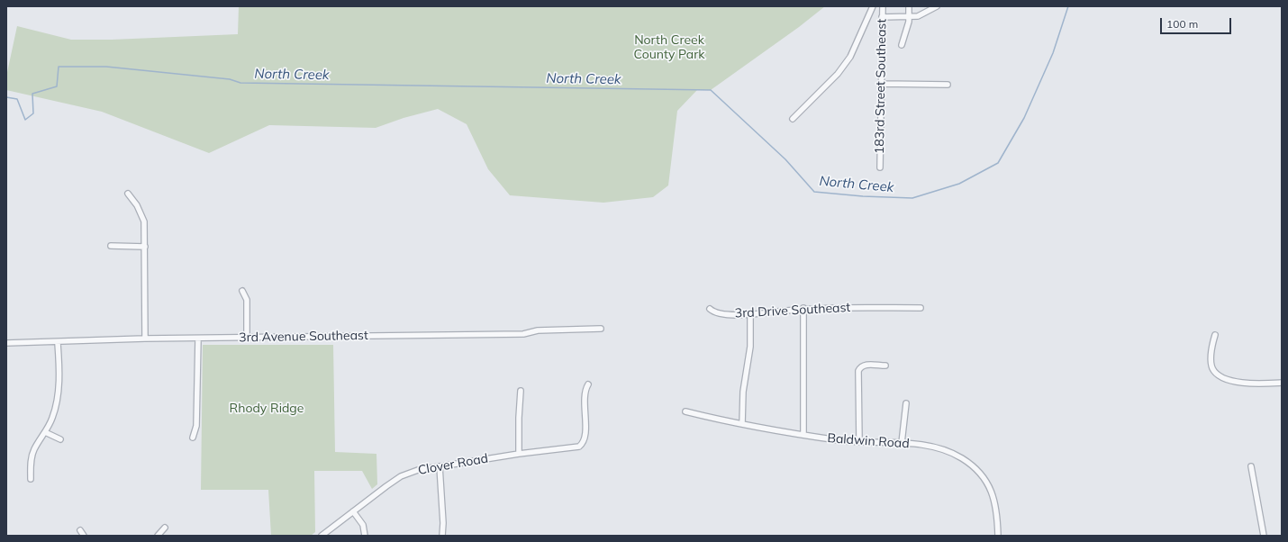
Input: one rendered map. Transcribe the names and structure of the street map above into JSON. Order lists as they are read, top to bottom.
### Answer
{
  "streets": {
    "street": [
      "183rd Street Southeast",
      "3rd Drive Southeast",
      "3rd Avenue Southeast",
      "Baldwin Road",
      "Clover Road"
    ]
  },
  "water": ["North Creek"],
  "parks": ["North Creek County Park", "Rhody Ridge"],
  "scale_bar": "100 m"
}
